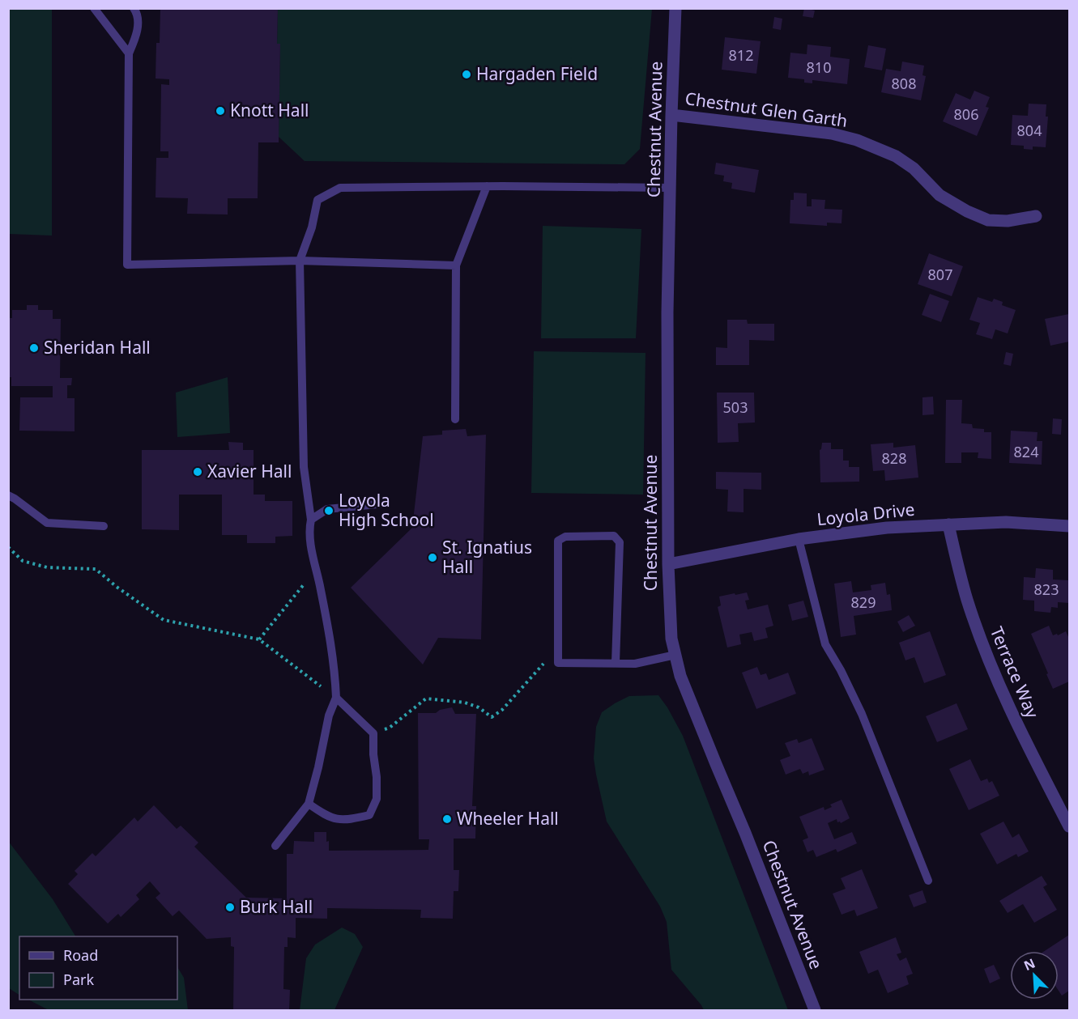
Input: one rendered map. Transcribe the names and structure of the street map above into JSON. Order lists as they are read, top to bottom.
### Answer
{
  "streets": {
    "street": [
      "Chestnut Glen Garth",
      "Chestnut Avenue",
      "Loyola Drive",
      "Terrace Way"
    ]
  },
  "crossings": [
    ["Chestnut Glen Garth", "Chestnut Avenue"],
    ["Chestnut Avenue", "Loyola Drive"],
    ["Loyola Drive", "Terrace Way"]
  ],
  "places": [
    "Hargaden Field",
    "Knott Hall",
    "Sheridan Hall",
    "Xavier Hall",
    "Loyola High School",
    "St. Ignatius Hall",
    "Wheeler Hall",
    "Burk Hall"
  ],
  "house_numbers": [
    "812",
    "810",
    "808",
    "806",
    "804",
    "807",
    "503",
    "824",
    "828",
    "823",
    "829"
  ],
  "legend": ["Road", "Park"],
  "north": "top left"
}
